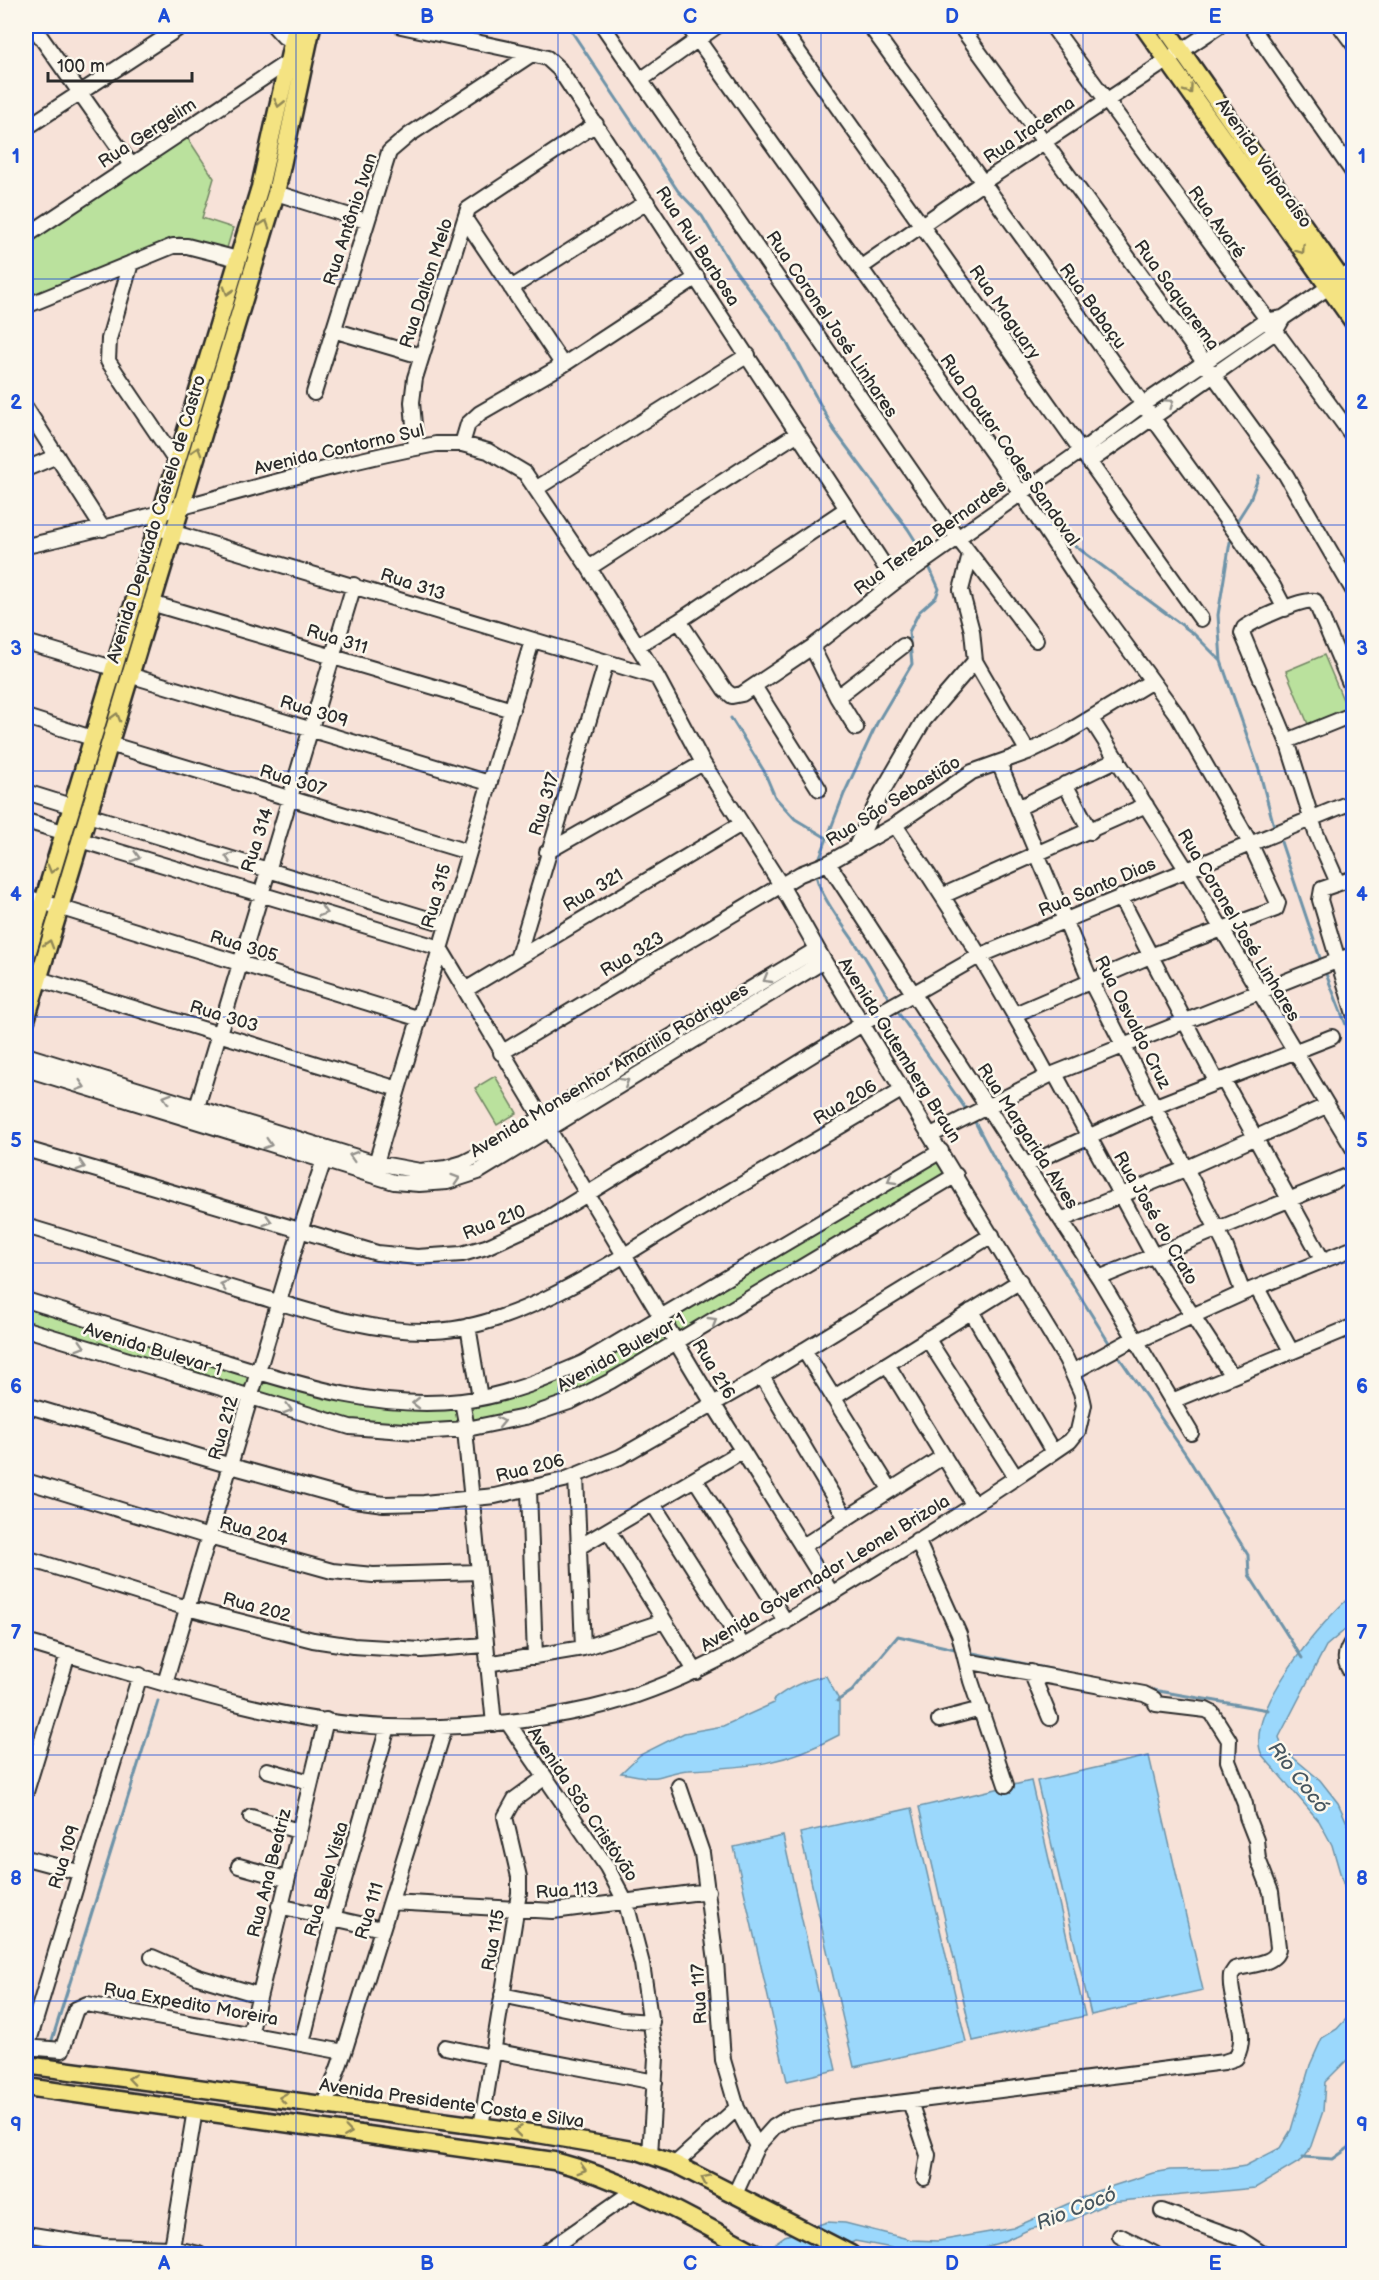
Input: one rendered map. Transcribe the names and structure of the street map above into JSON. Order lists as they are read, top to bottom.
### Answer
{
  "streets": {
    "main road": ["Avenida Valparaíso", "Avenida Deputado Castelo de Castro", "Avenida Presidente Costa e Silva"],
    "street": [
      "Rua Iracema",
      "Rua Gergelim",
      "Rua Antônio Ivan",
      "Rua Avaré",
      "Rua Rui Barbosa",
      "Rua Dalton Melo",
      "Rua Saquarema",
      "Rua Babaçu",
      "Rua Maguary",
      "Rua Coronel José Linhares",
      "Avenida Contorno Sul",
      "Rua Doutor Codes Sandoval",
      "Rua Tereza Bernardes",
      "Rua 313",
      "Rua 311",
      "Rua 309",
      "Rua 307",
      "Rua São Sebastião",
      "Rua 317",
      "Rua 314",
      "Rua Santo Dias",
      "Rua 321",
      "Rua 315",
      "Rua 305",
      "Rua 323",
      "Rua 303",
      "Rua Osvaldo Cruz",
      "Avenida Gutemberg Braun",
      "Avenida Monsenhor Amarilio Rodrigues",
      "Rua 206",
      "Rua Margarida Alves",
      "Rua José do Crato",
      "Rua 210",
      "Avenida Bulevar 1",
      "Rua 216",
      "Rua 212",
      "Rua 204",
      "Avenida Governador Leonel Brizola",
      "Rua 202",
      "Avenida São Cristóvão",
      "Rua 109",
      "Rua Ana Beatriz",
      "Rua Bela Vista",
      "Rua 113",
      "Rua 111",
      "Rua 115",
      "Rua 117",
      "Rua Expedito Moreira"
    ]
  },
  "crossings": [
    ["Rua Iracema", "Avenida Valparaíso"],
    ["Rua Iracema", "Rua Avaré"],
    ["Rua Iracema", "Rua Saquarema"],
    ["Rua Iracema", "Rua Babaçu"],
    ["Rua Iracema", "Rua Maguary"],
    ["Rua Iracema", "Rua Doutor Codes Sandoval"],
    ["Rua Gergelim", "Avenida Deputado Castelo de Castro"],
    ["Rua Antônio Ivan", "Rua Rui Barbosa"],
    ["Rua Avaré", "Rua Tereza Bernardes"],
    ["Rua Rui Barbosa", "Rua Dalton Melo"],
    ["Rua Rui Barbosa", "Rua Tereza Bernardes"],
    ["Rua Dalton Melo", "Avenida Contorno Sul"],
    ["Rua Saquarema", "Rua Tereza Bernardes"],
    ["Rua Babaçu", "Rua Tereza Bernardes"],
    ["Rua Maguary", "Rua Tereza Bernardes"],
    ["Rua Coronel José Linhares", "Rua Doutor Codes Sandoval"],
    ["Rua Coronel José Linhares", "Rua Tereza Bernardes"],
    ["Rua Coronel José Linhares", "Rua São Sebastião"],
    ["Rua Coronel José Linhares", "Rua Santo Dias"],
    ["Avenida Contorno Sul", "Avenida Deputado Castelo de Castro"],
    ["Avenida Contorno Sul", "Rua 313"],
    ["Avenida Contorno Sul", "Avenida Gutemberg Braun"],
    ["Rua Doutor Codes Sandoval", "Rua Tereza Bernardes"],
    ["Rua Doutor Codes Sandoval", "Rua São Sebastião"],
    ["Rua Doutor Codes Sandoval", "Rua Santo Dias"],
    ["Avenida Deputado Castelo de Castro", "Rua 313"],
    ["Avenida Deputado Castelo de Castro", "Rua 311"],
    ["Avenida Deputado Castelo de Castro", "Rua 309"],
    ["Avenida Deputado Castelo de Castro", "Rua 307"],
    ["Avenida Deputado Castelo de Castro", "Rua 305"],
    ["Avenida Deputado Castelo de Castro", "Rua 303"],
    ["Rua 313", "Rua 317"],
    ["Rua 313", "Rua 314"],
    ["Rua 313", "Rua 315"],
    ["Rua 313", "Avenida Gutemberg Braun"],
    ["Rua 311", "Rua 314"],
    ["Rua 311", "Rua 315"],
    ["Rua 309", "Rua 314"],
    ["Rua 309", "Rua 315"],
    ["Rua 307", "Rua 314"],
    ["Rua 307", "Rua 315"],
    ["Rua São Sebastião", "Rua 323"],
    ["Rua São Sebastião", "Rua Osvaldo Cruz"],
    ["Rua São Sebastião", "Avenida Gutemberg Braun"],
    ["Rua São Sebastião", "Rua Margarida Alves"],
    ["Rua São Sebastião", "Rua José do Crato"],
    ["Rua 317", "Rua 321"],
    ["Rua 314", "Rua 305"],
    ["Rua 314", "Rua 303"],
    ["Rua 314", "Avenida Monsenhor Amarilio Rodrigues"],
    ["Rua Santo Dias", "Rua Osvaldo Cruz"],
    ["Rua Santo Dias", "Avenida Gutemberg Braun"],
    ["Rua Santo Dias", "Rua Margarida Alves"],
    ["Rua Santo Dias", "Rua José do Crato"],
    ["Rua Santo Dias", "Rua 210"],
    ["Rua 321", "Avenida Gutemberg Braun"],
    ["Rua 321", "Rua 216"],
    ["Rua 315", "Rua 305"],
    ["Rua 315", "Rua 303"],
    ["Rua 315", "Avenida Monsenhor Amarilio Rodrigues"],
    ["Rua 315", "Rua 216"],
    ["Rua 323", "Avenida Gutemberg Braun"],
    ["Rua 323", "Rua 216"],
    ["Avenida Gutemberg Braun", "Avenida Monsenhor Amarilio Rodrigues"],
    ["Avenida Gutemberg Braun", "Rua 206"],
    ["Avenida Gutemberg Braun", "Rua 210"],
    ["Avenida Gutemberg Braun", "Avenida Bulevar 1"],
    ["Avenida Gutemberg Braun", "Avenida Governador Leonel Brizola"],
    ["Avenida Monsenhor Amarilio Rodrigues", "Rua 216"],
    ["Avenida Monsenhor Amarilio Rodrigues", "Rua 212"],
    ["Rua 206", "Rua 216"],
    ["Rua 206", "Rua 212"],
    ["Rua 210", "Rua 216"],
    ["Rua 210", "Rua 212"],
    ["Avenida Bulevar 1", "Rua 216"],
    ["Avenida Bulevar 1", "Rua 212"],
    ["Rua 216", "Avenida Governador Leonel Brizola"],
    ["Rua 212", "Rua 204"],
    ["Rua 212", "Avenida Governador Leonel Brizola"],
    ["Rua 212", "Rua 202"],
    ["Avenida Governador Leonel Brizola", "Avenida São Cristóvão"],
    ["Avenida Governador Leonel Brizola", "Rua 109"],
    ["Avenida Governador Leonel Brizola", "Rua Ana Beatriz"],
    ["Avenida Governador Leonel Brizola", "Rua Bela Vista"],
    ["Avenida Governador Leonel Brizola", "Rua 111"],
    ["Avenida São Cristóvão", "Rua 113"],
    ["Avenida São Cristóvão", "Rua 115"],
    ["Avenida São Cristóvão", "Avenida Presidente Costa e Silva"],
    ["Rua 109", "Rua Expedito Moreira"],
    ["Rua Ana Beatriz", "Rua Expedito Moreira"],
    ["Rua Bela Vista", "Rua Expedito Moreira"],
    ["Rua 113", "Rua 111"],
    ["Rua 113", "Rua 115"],
    ["Rua 113", "Rua 117"],
    ["Rua 111", "Rua Expedito Moreira"],
    ["Rua 111", "Avenida Presidente Costa e Silva"],
    ["Rua 115", "Avenida Presidente Costa e Silva"]
  ],
  "water": ["Rio Cocó"],
  "scale_bar": "100 m",
  "grid": {
    "columns": [
      "A",
      "B",
      "C",
      "D",
      "E"
    ],
    "rows": [
      "1",
      "2",
      "3",
      "4",
      "5",
      "6",
      "7",
      "8",
      "9"
    ]
  }
}
